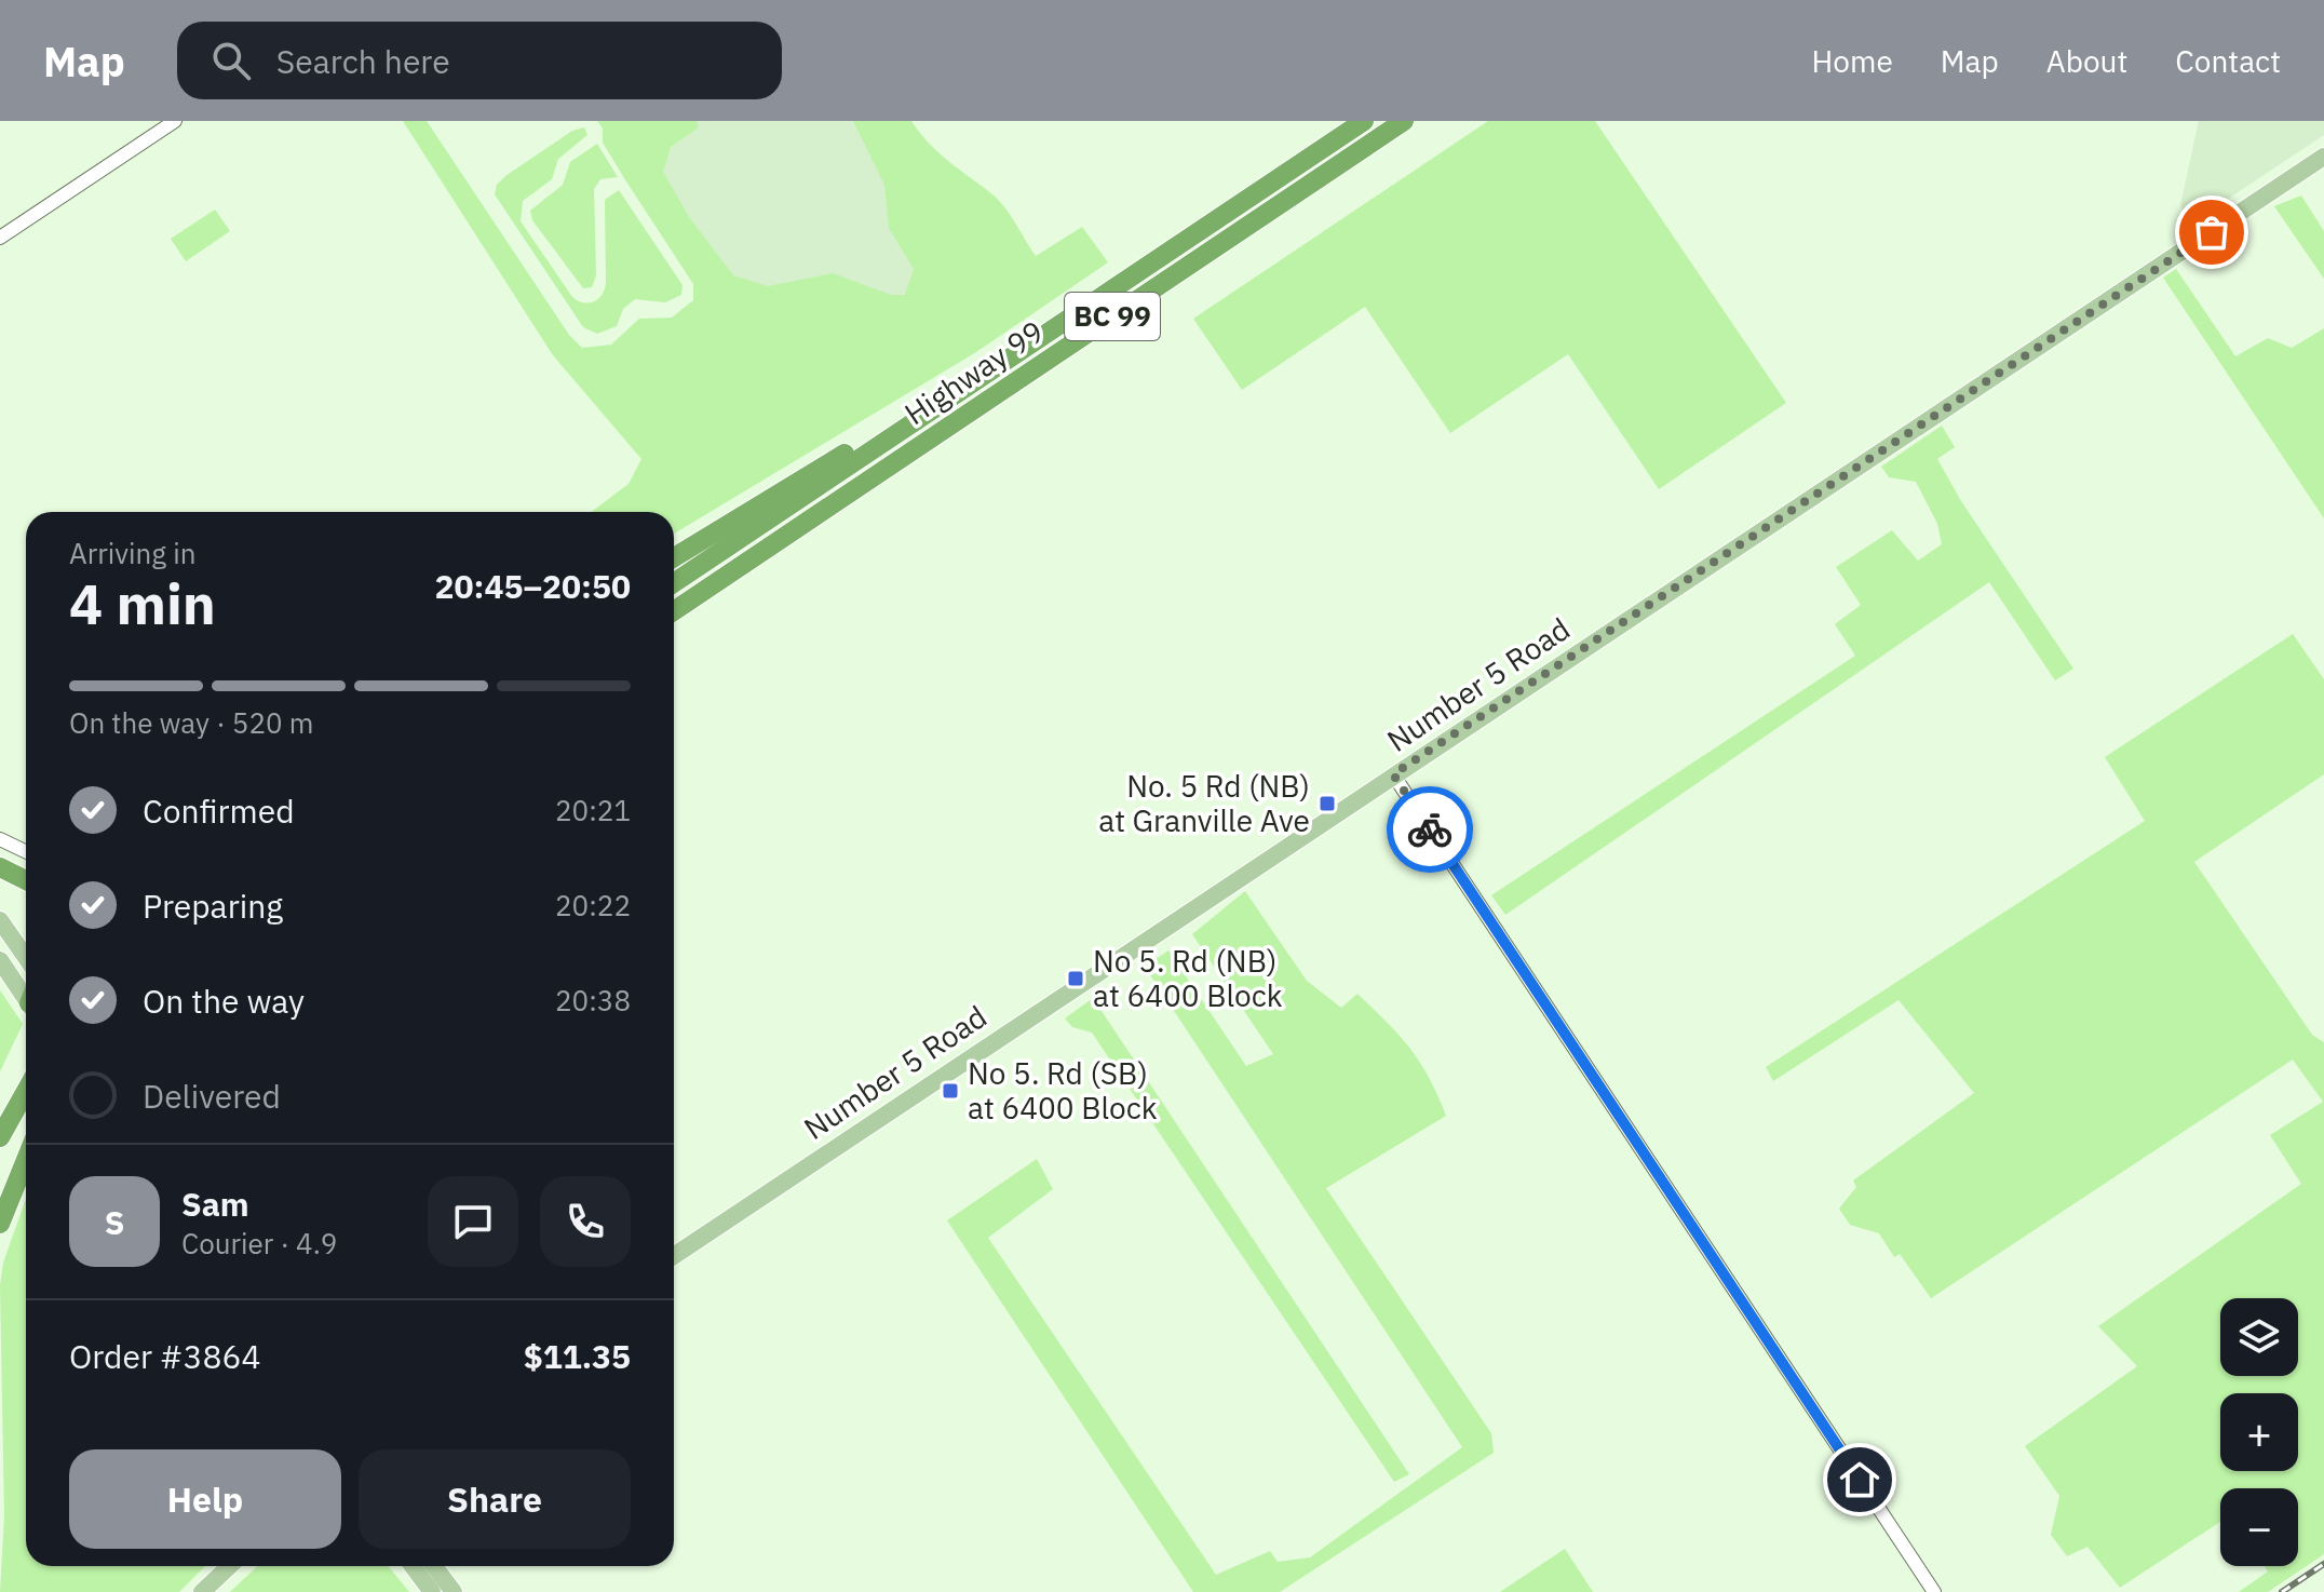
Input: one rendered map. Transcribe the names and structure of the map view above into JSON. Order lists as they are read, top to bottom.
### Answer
{
  "streets": {
    "highway": ["BC 99", "Highway 99"],
    "main road": ["Number 5 Road"]
  },
  "places": {
    "transit": ["No. 5 Rd (NB) at Granville Ave", "No 5. Rd (NB) at 6400 Block", "No 5. Rd (SB) at 6400 Block"]
  },
  "page": {
    "header": "Map",
    "search": "Search here",
    "nav": [
      "Home",
      "Map",
      "About",
      "Contact"
    ],
    "heading": ["4 min", "Arriving in", "20:45–20:50"],
    "panel": [
      "Sam",
      "Courier · 4.9",
      "Order #3864",
      "$11.35"
    ],
    "bar": "On the way · 520 m",
    "list": [
      ["Confirmed", "20:21"],
      ["Preparing", "20:22"],
      ["On the way", "20:38"],
      "Delivered"
    ],
    "round": "S",
    "map_buttons": ["+", "−"],
    "buttons": ["Help", "Share"]
  }
}
